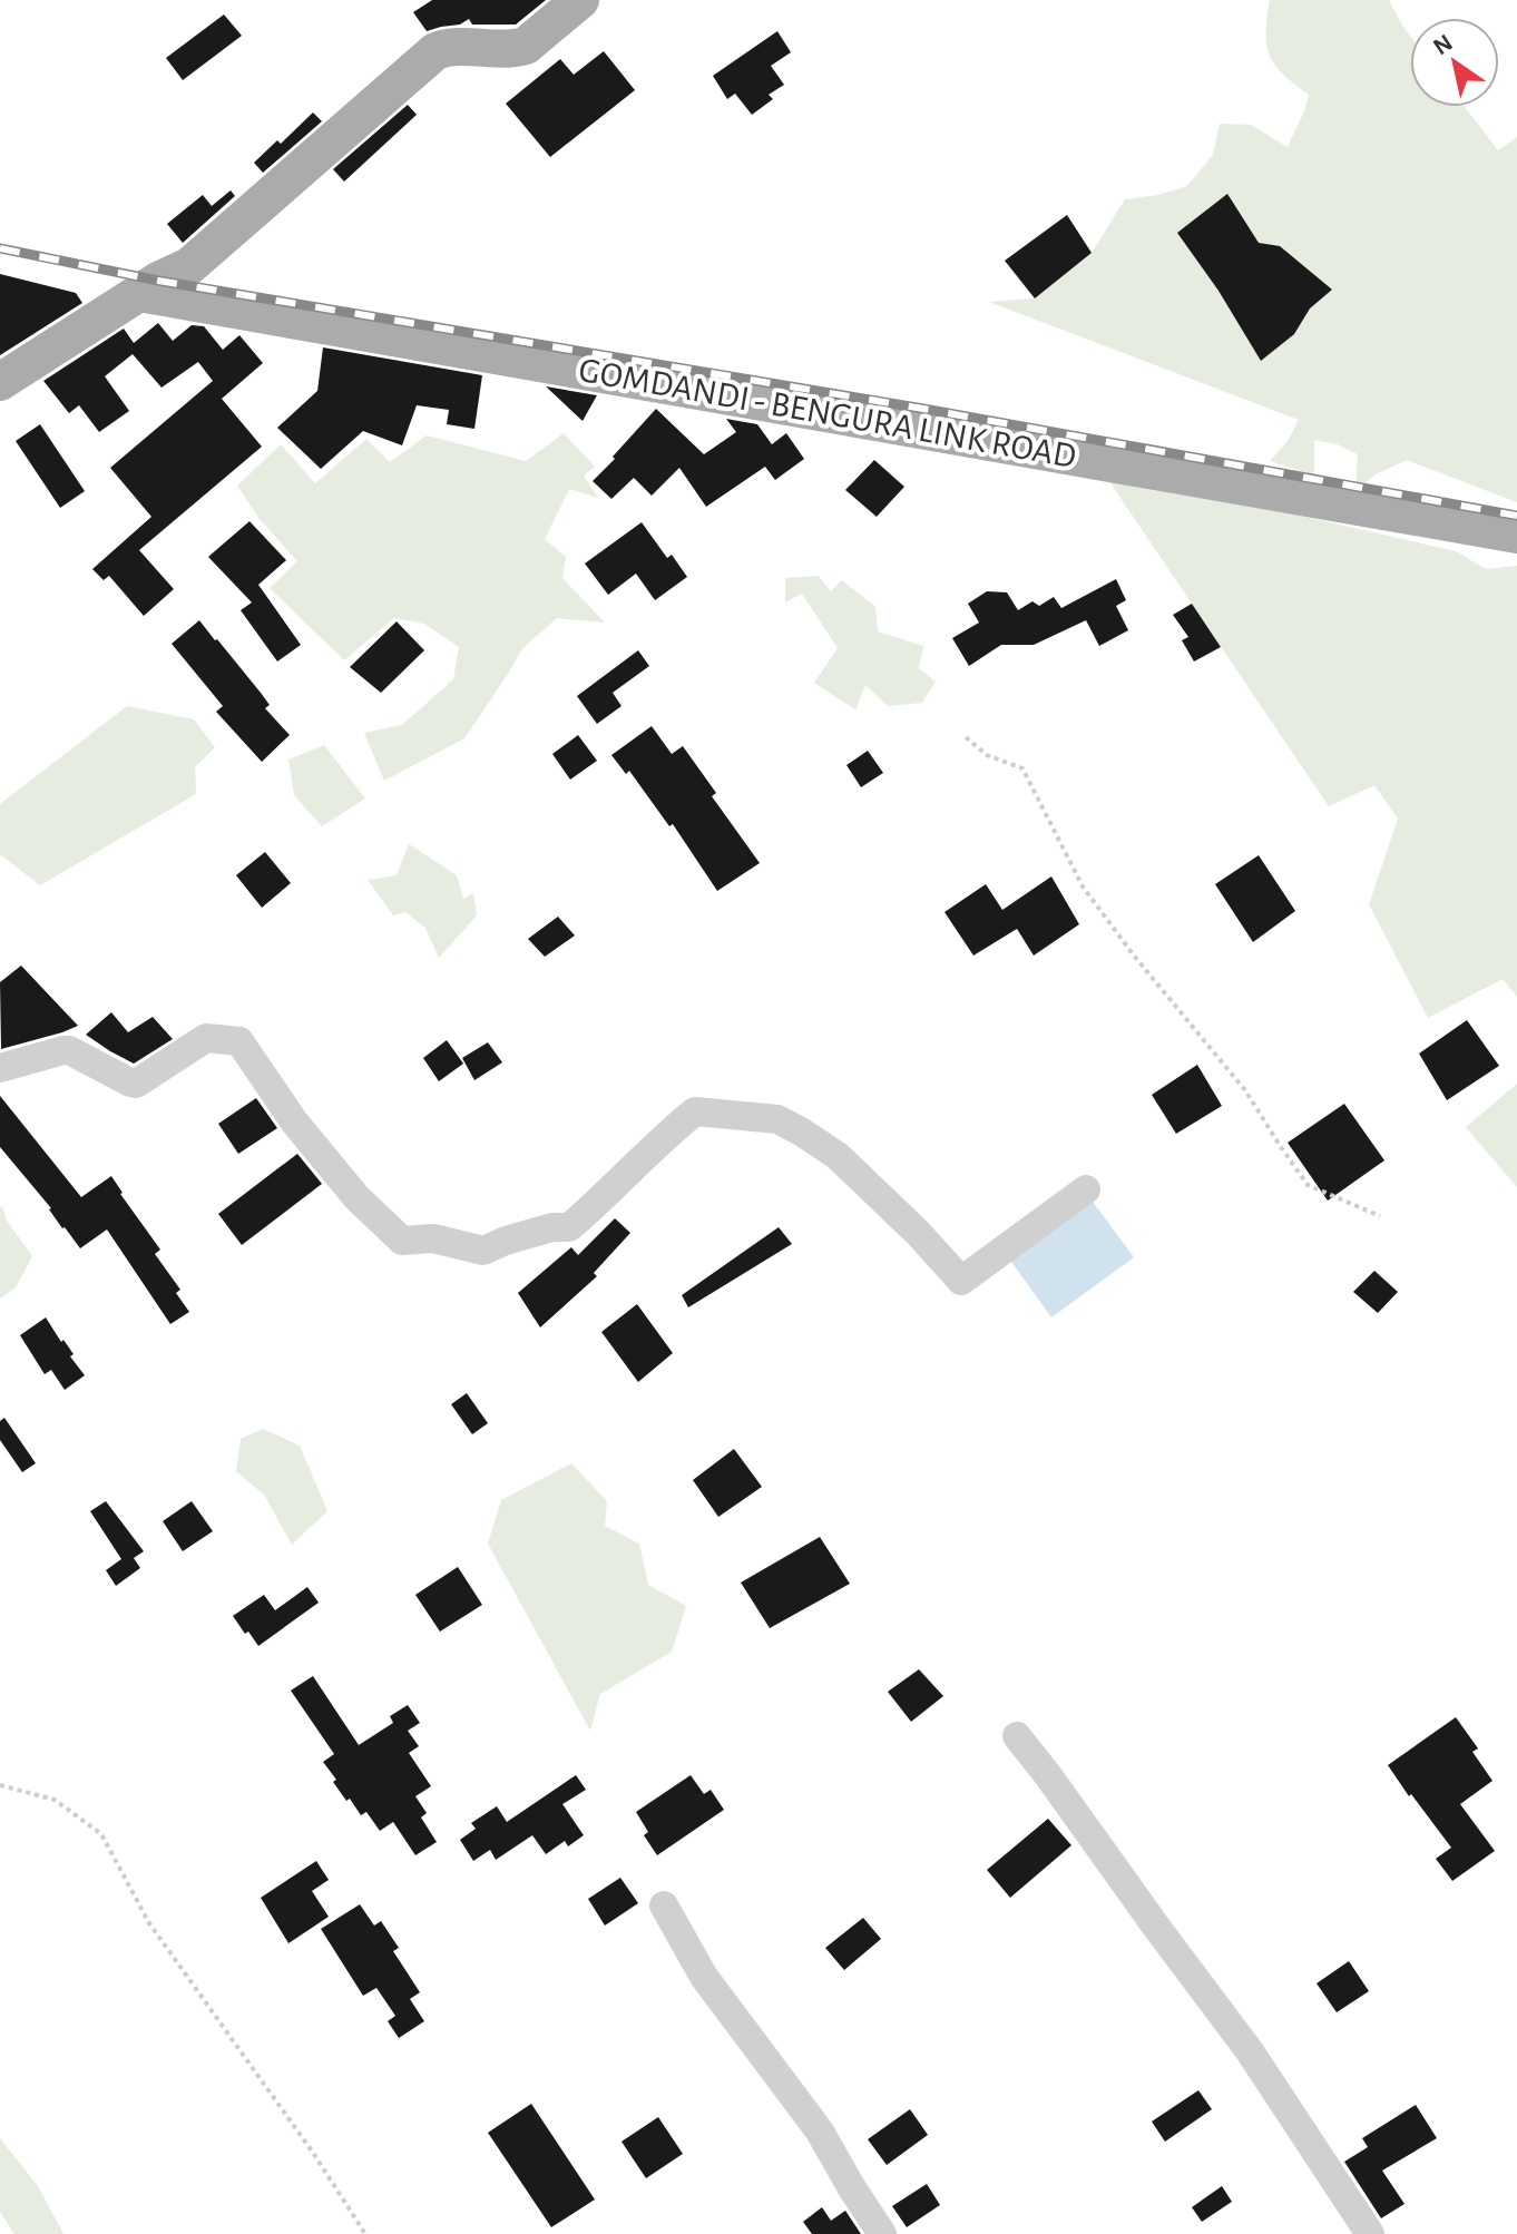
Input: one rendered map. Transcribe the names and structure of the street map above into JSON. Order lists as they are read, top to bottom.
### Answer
{
  "streets": {
    "main road": ["GOMDANDI - BENGURA LINK ROAD"]
  },
  "north": "top left"
}
